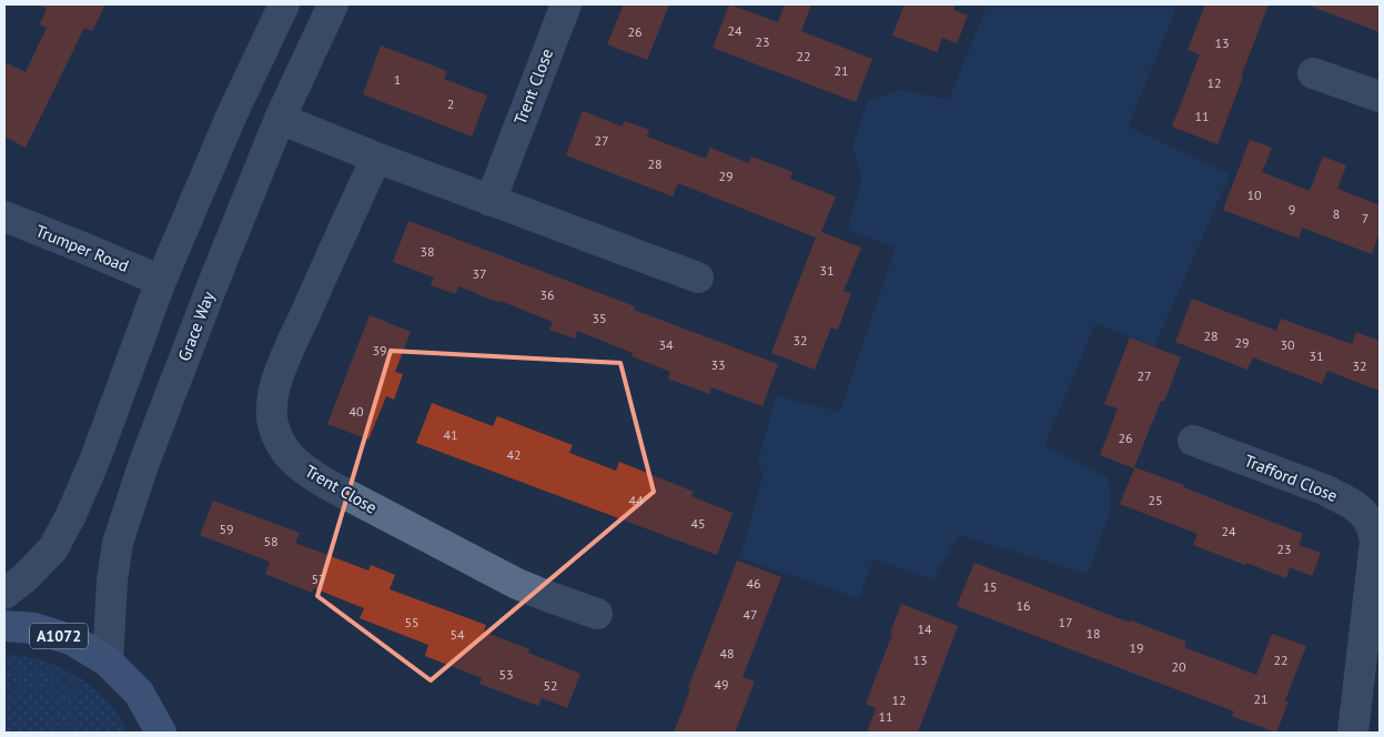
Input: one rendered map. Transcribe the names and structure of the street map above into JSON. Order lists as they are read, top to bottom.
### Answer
{
  "streets": {
    "main road": ["A1072"],
    "street": [
      "Trent Close",
      "Trumper Road",
      "Grace Way",
      "Trafford Close"
    ]
  },
  "crossings": [
    ["Grace Way", "A1072"]
  ],
  "house_numbers": [
    "24",
    "26",
    "23",
    "13",
    "22",
    "21",
    "1",
    "12",
    "2",
    "11",
    "27",
    "28",
    "29",
    "10",
    "9",
    "8",
    "7",
    "38",
    "31",
    "37",
    "36",
    "35",
    "28",
    "32",
    "29",
    "34",
    "30",
    "39",
    "31",
    "33",
    "32",
    "27",
    "40",
    "41",
    "26",
    "42",
    "44",
    "25",
    "45",
    "59",
    "24",
    "58",
    "23",
    "57",
    "46",
    "15",
    "16",
    "47",
    "55",
    "17",
    "14",
    "18",
    "54",
    "19",
    "48",
    "13",
    "22",
    "20",
    "53",
    "49",
    "52",
    "21",
    "12",
    "11"
  ]
}
